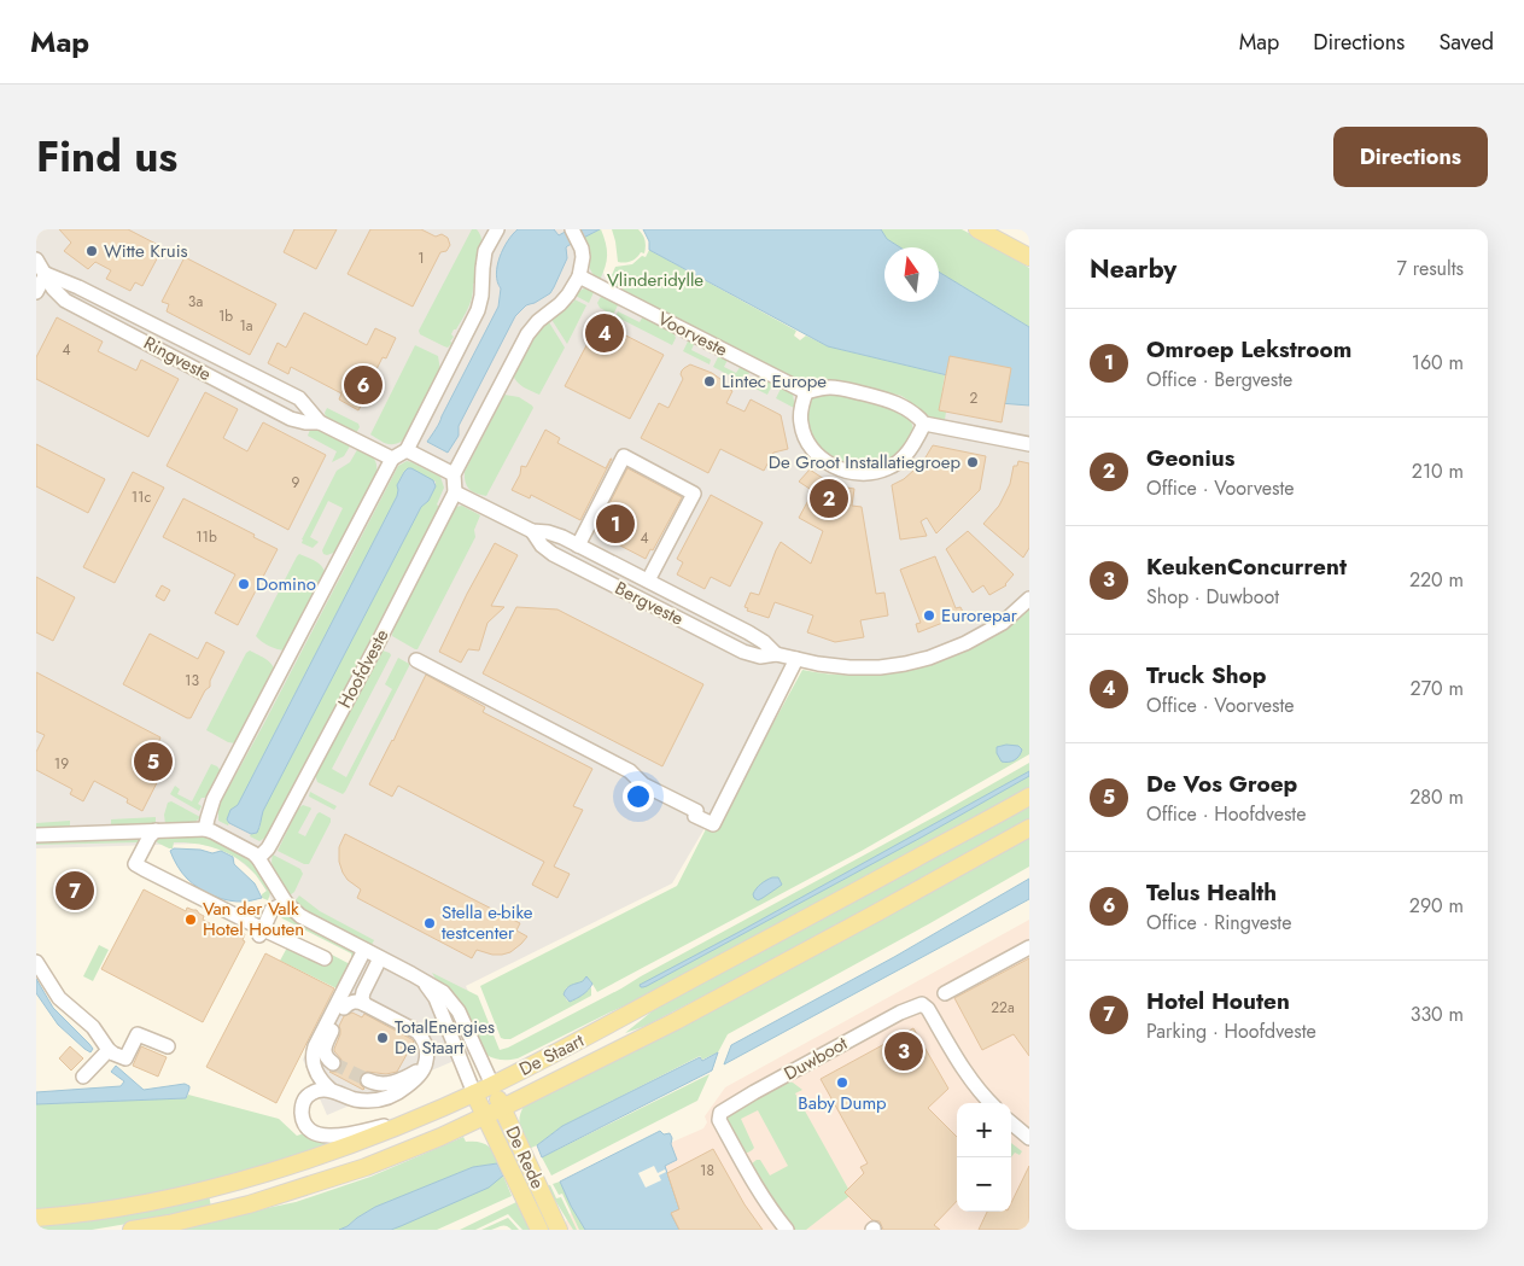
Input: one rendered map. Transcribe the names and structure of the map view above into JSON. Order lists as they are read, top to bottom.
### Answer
{
  "streets": {
    "main road": ["De Staart", "De Rede"],
    "street": [
      "Voorveste",
      "Ringveste",
      "Bergveste",
      "Hoofdveste",
      "Duwboot"
    ]
  },
  "crossings": [
    ["Voorveste", "Hoofdveste"],
    ["Bergveste", "Hoofdveste"],
    ["De Staart", "De Rede"]
  ],
  "parks": ["Vlinderidylle"],
  "places": [
    "Witte Kruis",
    "Lintec Europe",
    "De Groot Installatiegroep",
    "Domino",
    "Eurorepar",
    "Van der Valk Hotel Houten",
    "Stella e-bike testcenter",
    "TotalEnergies De Staart",
    "Baby Dump"
  ],
  "house_numbers": [
    "1",
    "3a",
    "1b",
    "1a",
    "4",
    "2",
    "9",
    "11c",
    "11b",
    "4",
    "13",
    "19",
    "22a",
    "18"
  ],
  "north": "top",
  "page": {
    "header": "Map",
    "nav": ["Map", "Directions", "Saved"],
    "title": "Find us",
    "buttons": "Directions",
    "heading": ["Nearby", "7 results"],
    "list": [
      {
        "mark": "1",
        "name": "Omroep Lekstroom",
        "note": "Office · Bergveste",
        "value": "160 m"
      },
      {
        "mark": "2",
        "name": "Geonius",
        "note": "Office · Voorveste",
        "value": "210 m"
      },
      {
        "mark": "3",
        "name": "KeukenConcurrent",
        "note": "Shop · Duwboot",
        "value": "220 m"
      },
      {
        "mark": "4",
        "name": "Truck Shop",
        "note": "Office · Voorveste",
        "value": "270 m"
      },
      {
        "mark": "5",
        "name": "De Vos Groep",
        "note": "Office · Hoofdveste",
        "value": "280 m"
      },
      {
        "mark": "6",
        "name": "Telus Health",
        "note": "Office · Ringveste",
        "value": "290 m"
      },
      {
        "mark": "7",
        "name": "Hotel Houten",
        "note": "Parking · Hoofdveste",
        "value": "330 m"
      }
    ],
    "pins": [
      "4",
      "6",
      "2",
      "1",
      "5",
      "7",
      "3"
    ],
    "map_buttons": ["+", "−"]
  }
}
